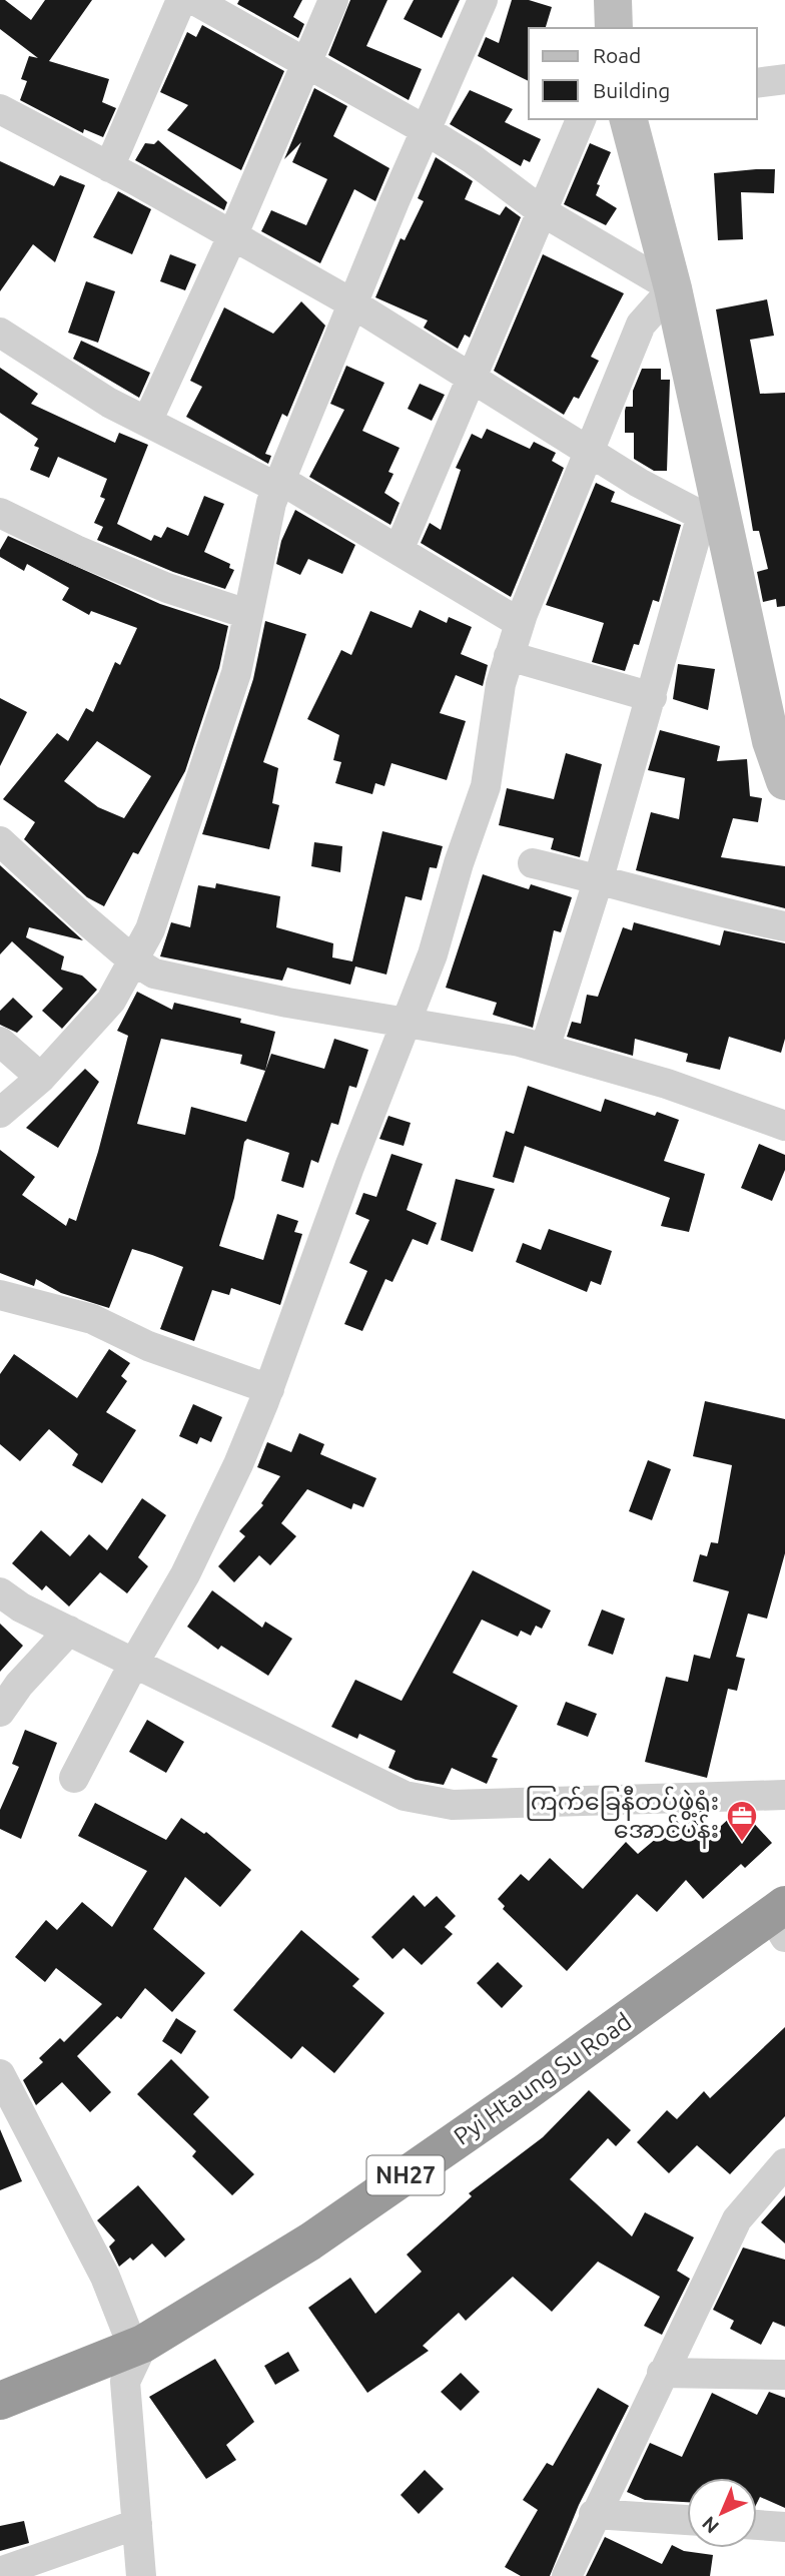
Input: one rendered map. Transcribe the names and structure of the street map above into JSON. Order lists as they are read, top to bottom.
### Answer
{
  "streets": {
    "highway": ["Pyi Htaung Su Road", "NH27"]
  },
  "places": {
    "office": ["ကြက်ခြေနီတပ်ဖွဲ့ရုံး အောင်ပန်း"]
  },
  "legend": ["Road", "Building"],
  "north": "bottom left"
}
